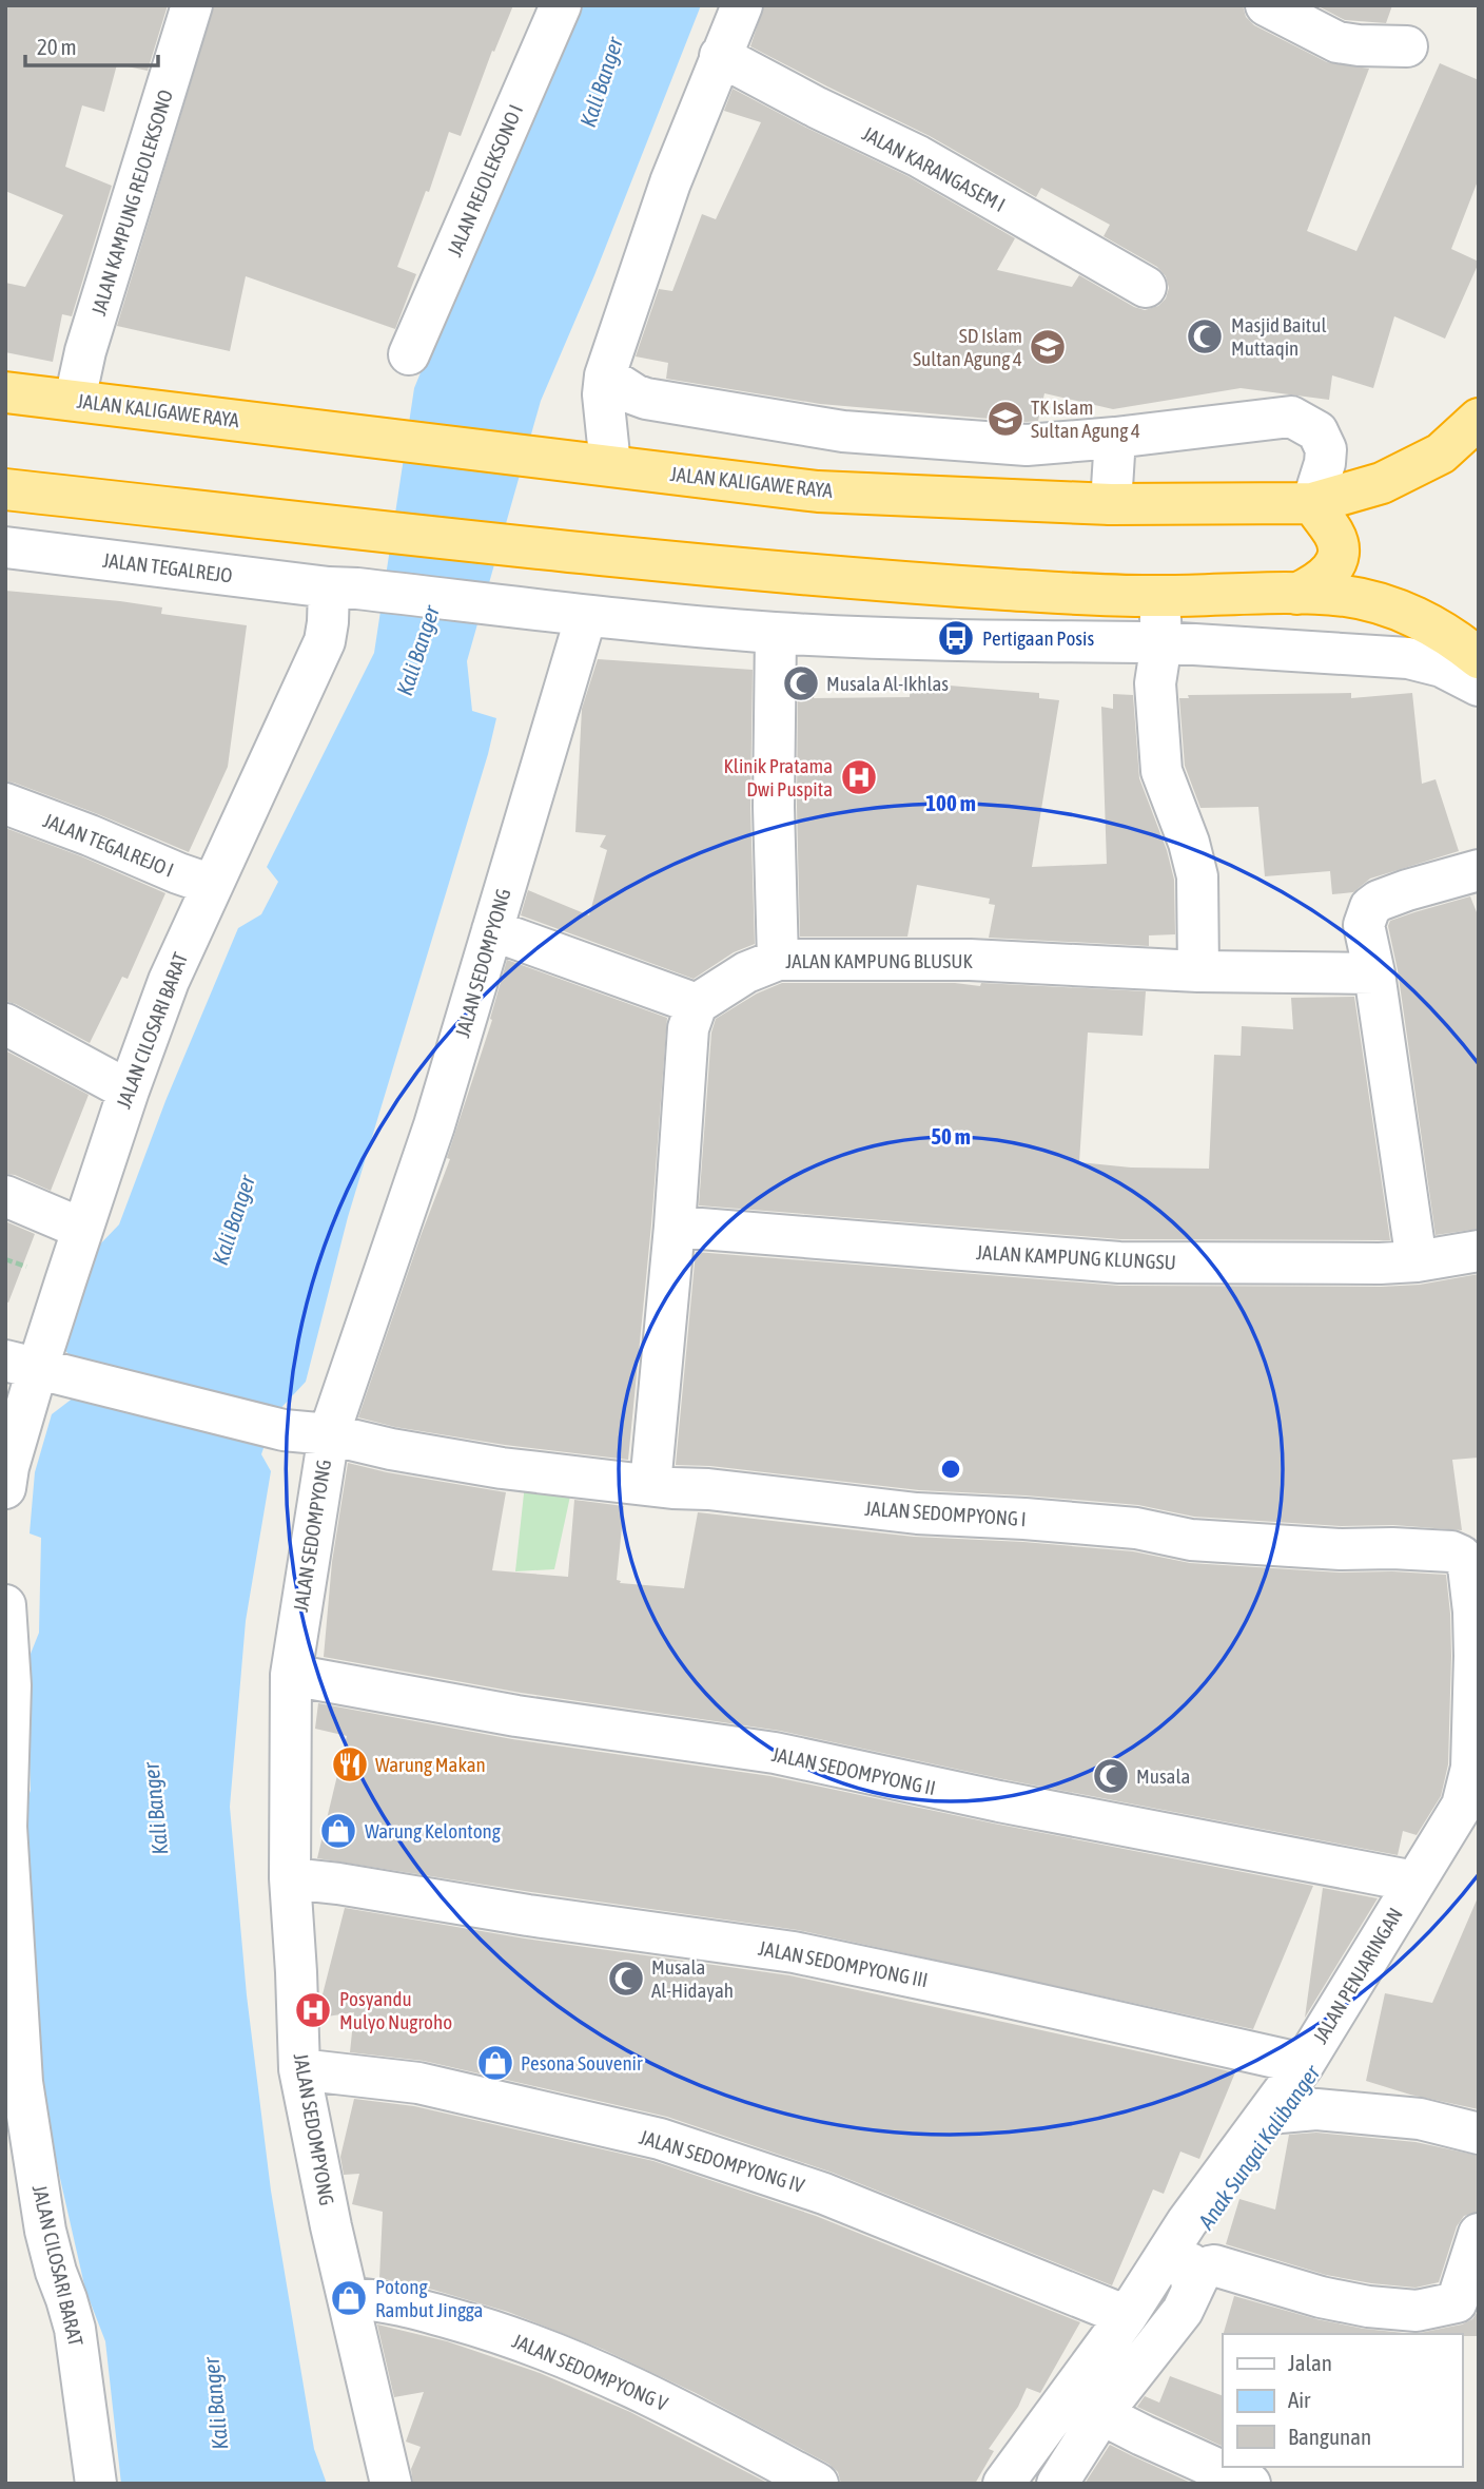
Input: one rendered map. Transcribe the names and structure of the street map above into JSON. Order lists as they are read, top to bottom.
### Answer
{
  "streets": {
    "highway": ["JALAN KALIGAWE RAYA"],
    "street": [
      "JALAN KARANGASEM I",
      "JALAN REJOLEKSONO I",
      "JALAN KAMPUNG REJOLEKSONO",
      "JALAN TEGALREJO",
      "JALAN TEGALREJO I",
      "JALAN KAMPUNG BLUSUK",
      "JALAN SEDOMPYONG",
      "JALAN CILOSARI BARAT",
      "JALAN KAMPUNG KLUNGSU",
      "JALAN SEDOMPYONG I",
      "JALAN SEDOMPYONG II",
      "JALAN SEDOMPYONG III",
      "JALAN PENJARINGAN",
      "JALAN SEDOMPYONG IV",
      "JALAN SEDOMPYONG V"
    ]
  },
  "crossings": [
    ["JALAN KAMPUNG REJOLEKSONO", "JALAN KALIGAWE RAYA"],
    ["JALAN TEGALREJO", "JALAN SEDOMPYONG"],
    ["JALAN TEGALREJO", "JALAN CILOSARI BARAT"],
    ["JALAN TEGALREJO I", "JALAN CILOSARI BARAT"],
    ["JALAN SEDOMPYONG", "JALAN SEDOMPYONG I"],
    ["JALAN SEDOMPYONG", "JALAN SEDOMPYONG II"],
    ["JALAN SEDOMPYONG", "JALAN SEDOMPYONG III"],
    ["JALAN SEDOMPYONG", "JALAN SEDOMPYONG IV"],
    ["JALAN SEDOMPYONG", "JALAN SEDOMPYONG V"],
    ["JALAN CILOSARI BARAT", "JALAN SEDOMPYONG I"],
    ["JALAN SEDOMPYONG I", "JALAN PENJARINGAN"],
    ["JALAN SEDOMPYONG II", "JALAN PENJARINGAN"],
    ["JALAN SEDOMPYONG III", "JALAN PENJARINGAN"],
    ["JALAN PENJARINGAN", "JALAN SEDOMPYONG IV"]
  ],
  "water": ["Kali Banger", "Anak Sungai Kalibanger"],
  "places": {
    "mosque": [
      "Masjid Baitul Muttaqin",
      "Musala Al-Ikhlas",
      "Musala",
      "Musala Al-Hidayah"
    ],
    "school or university": ["SD Islam Sultan Agung 4", "TK Islam Sultan Agung 4"],
    "bus stop": ["Pertigaan Posis"],
    "hospital": ["Klinik Pratama Dwi Puspita", "Posyandu Mulyo Nugroho"],
    "restaurant": ["Warung Makan"],
    "shop": ["Warung Kelontong", "Pesona Souvenir", "Potong Rambut Jingga"]
  },
  "legend": ["Jalan", "Air", "Bangunan"],
  "scale_bar": "20 m",
  "rings": ["100 m", "50 m"]
}
